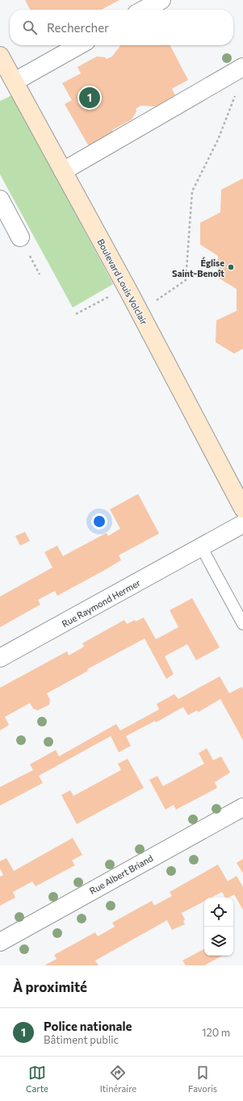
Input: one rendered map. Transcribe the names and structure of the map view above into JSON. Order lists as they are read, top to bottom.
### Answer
{
  "streets": {
    "street": ["Boulevard Louis Volclair", "Rue Raymond Hermer", "Rue Albert Briand"]
  },
  "places": ["Église Saint-Benoît"],
  "page": {
    "search": "Rechercher",
    "pins": "1",
    "heading": "À proximité",
    "list": [
      {
        "mark": "1",
        "name": "Police nationale",
        "note": "Bâtiment public",
        "value": "120 m"
      }
    ],
    "nav": ["Carte", "Itinéraire", "Favoris"]
  }
}
